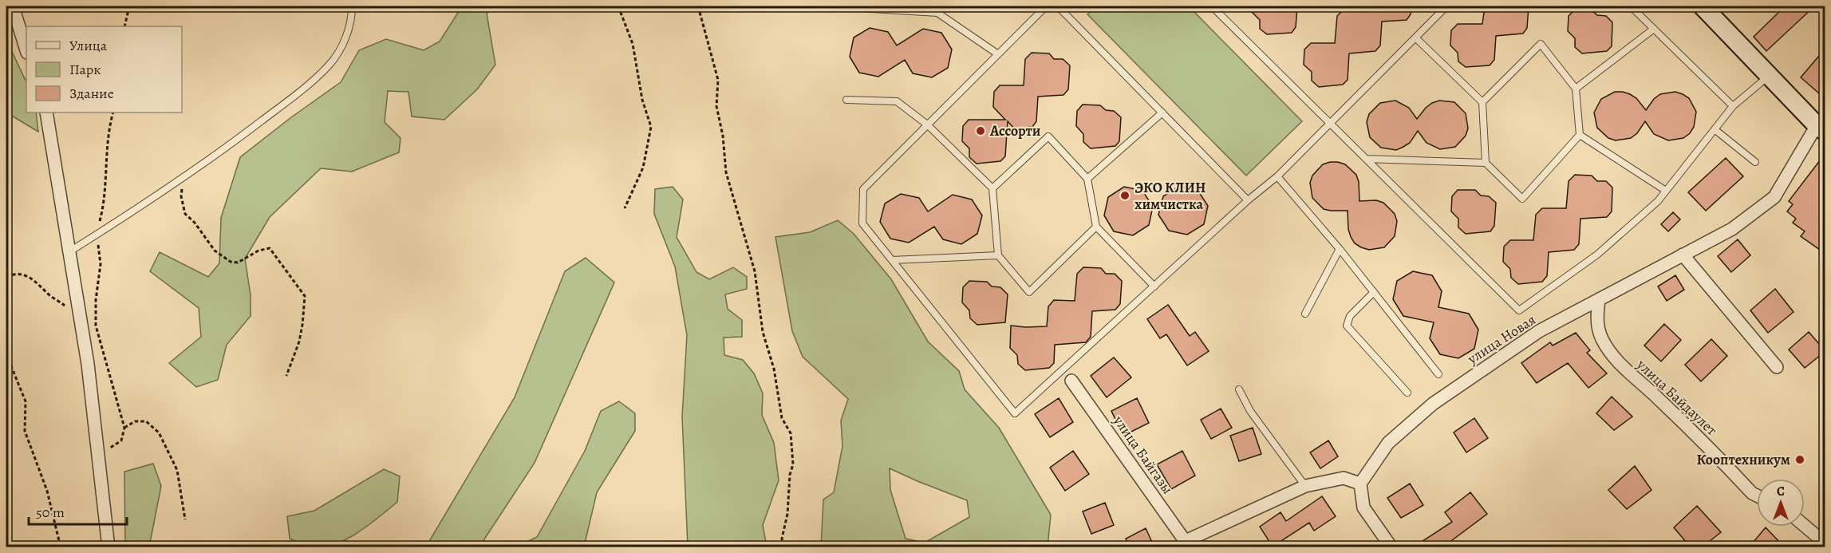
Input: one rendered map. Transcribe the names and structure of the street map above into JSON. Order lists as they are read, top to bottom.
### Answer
{
  "streets": {
    "street": ["улица Новая", "улица Байдаулет", "улица Байгазы"]
  },
  "crossings": [
    ["улица Новая", "улица Байдаулет"]
  ],
  "places": ["Ассорти", "ЭКО КЛИН химчистка", "Кооптехникум"],
  "legend": ["Улица", "Парк", "Здание"],
  "scale_bar": "50 m",
  "north": "top"
}
